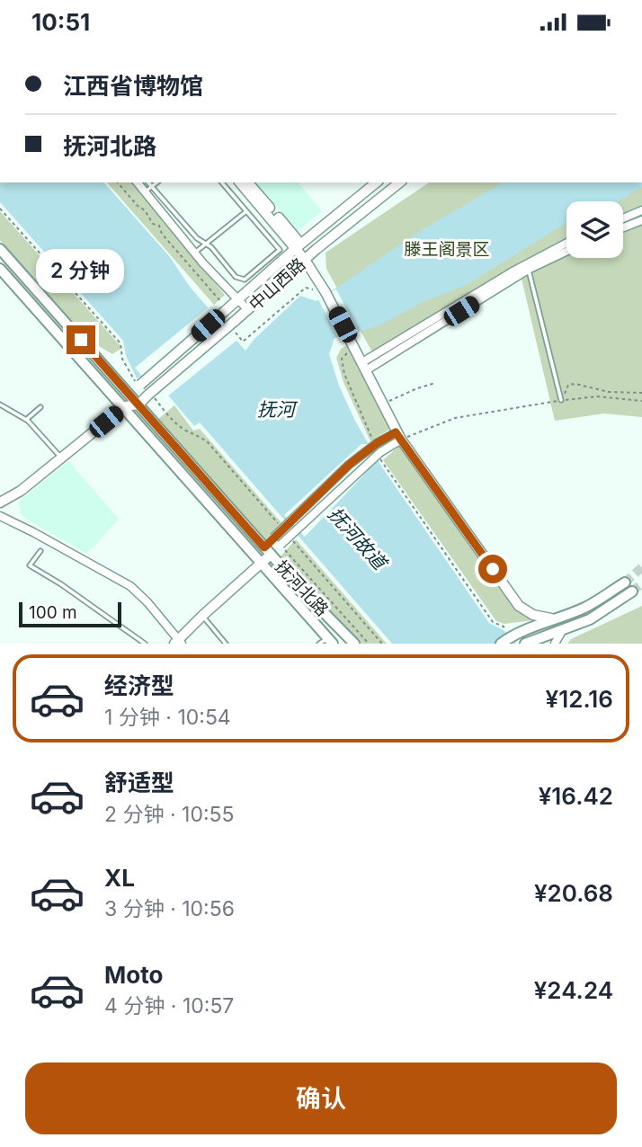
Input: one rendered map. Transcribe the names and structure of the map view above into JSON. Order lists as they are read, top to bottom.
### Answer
{
  "streets": {
    "main road": ["中山西路", "抚河北路"]
  },
  "crossings": [
    ["中山西路", "抚河北路"]
  ],
  "water": ["抚河", "抚河故道"],
  "parks": ["滕王阁景区"],
  "scale_bar": "100 m",
  "page": {
    "status": "10:51",
    "banner": ["江西省博物馆", "抚河北路"],
    "bubble": "2 分钟",
    "scale": "100 m",
    "list": [
      {
        "name": "经济型",
        "note": "1 分钟 · 10:54",
        "value": "¥12.16"
      },
      {
        "name": "舒适型",
        "note": "2 分钟 · 10:55",
        "value": "¥16.42"
      },
      {
        "name": "XL",
        "note": "3 分钟 · 10:56",
        "value": "¥20.68"
      },
      {
        "name": "Moto",
        "note": "4 分钟 · 10:57",
        "value": "¥24.24"
      }
    ],
    "buttons": "确认"
  }
}
